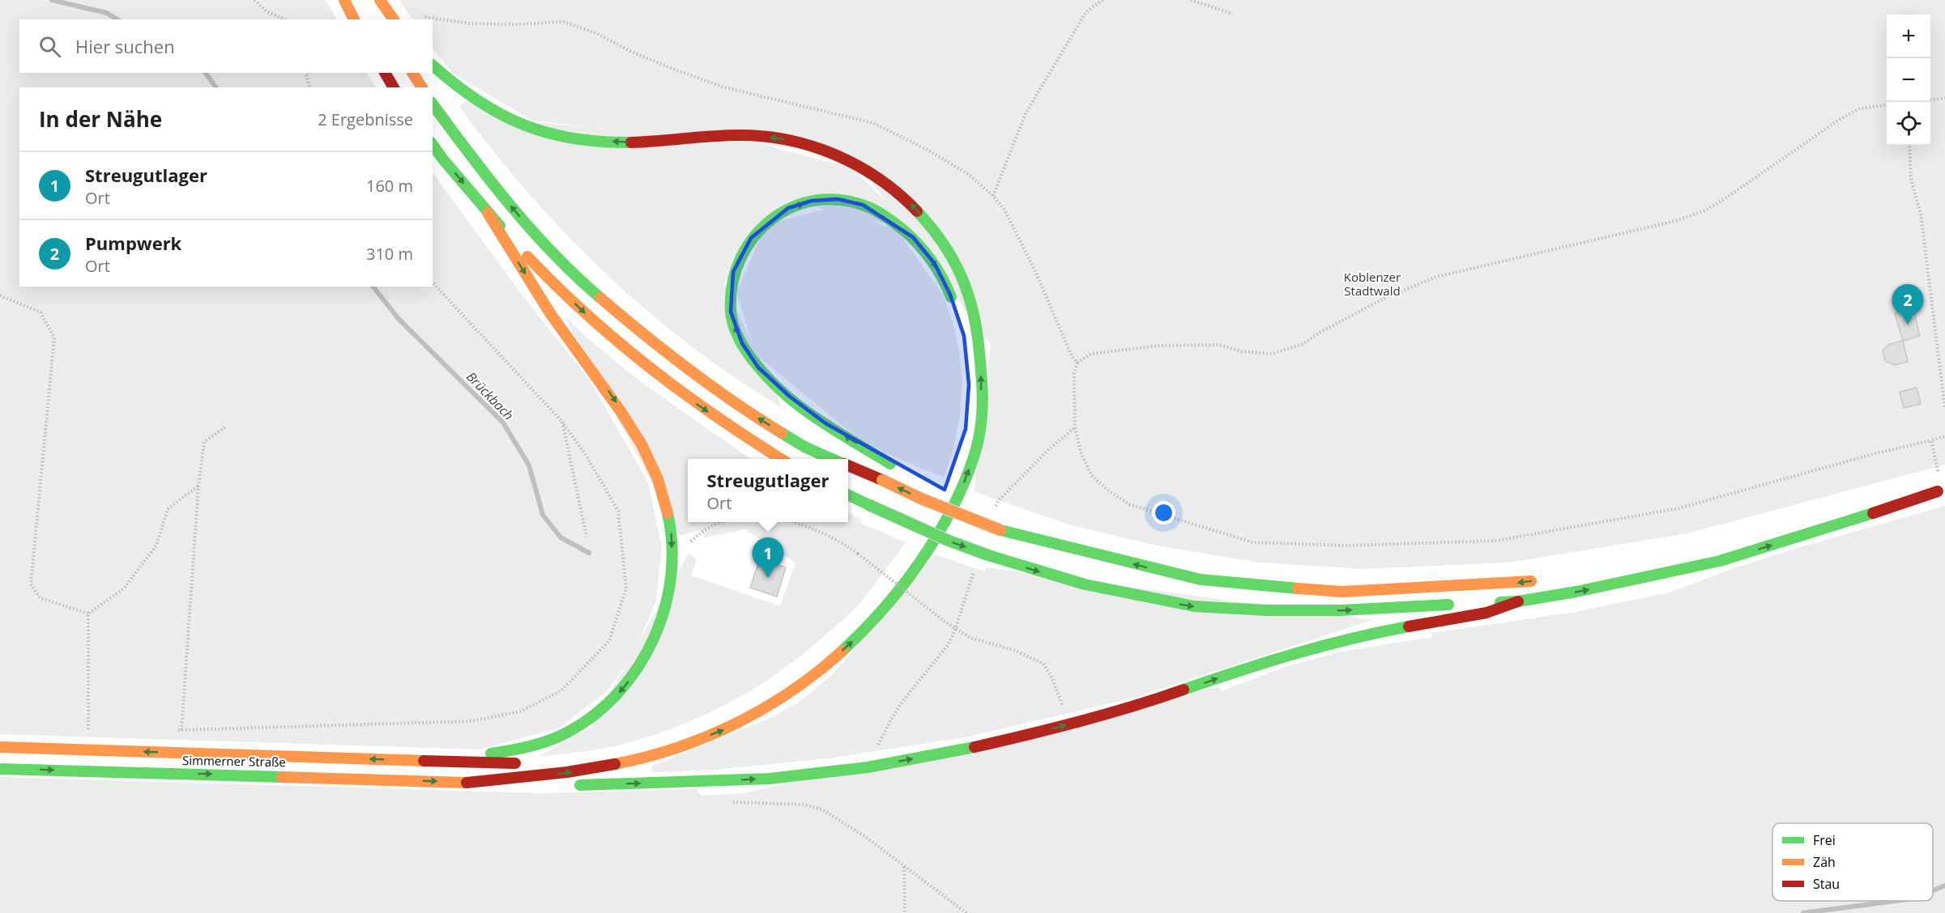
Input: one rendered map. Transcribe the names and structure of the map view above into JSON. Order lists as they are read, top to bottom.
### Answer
{
  "streets": {
    "main road": ["Simmerner Straße"]
  },
  "water": ["Brückbach"],
  "parks": ["Koblenzer Stadtwald"],
  "legend": ["Frei", "Zäh", "Stau"],
  "page": {
    "map_buttons": ["+", "−"],
    "search": "Hier suchen",
    "heading": ["In der Nähe", "2 Ergebnisse"],
    "list": [
      {
        "mark": "1",
        "name": "Streugutlager",
        "note": "Ort",
        "value": "160 m"
      },
      {
        "mark": "2",
        "name": "Pumpwerk",
        "note": "Ort",
        "value": "310 m"
      }
    ],
    "pins": ["2", "1"],
    "popup": ["Streugutlager", "Ort"]
  }
}
